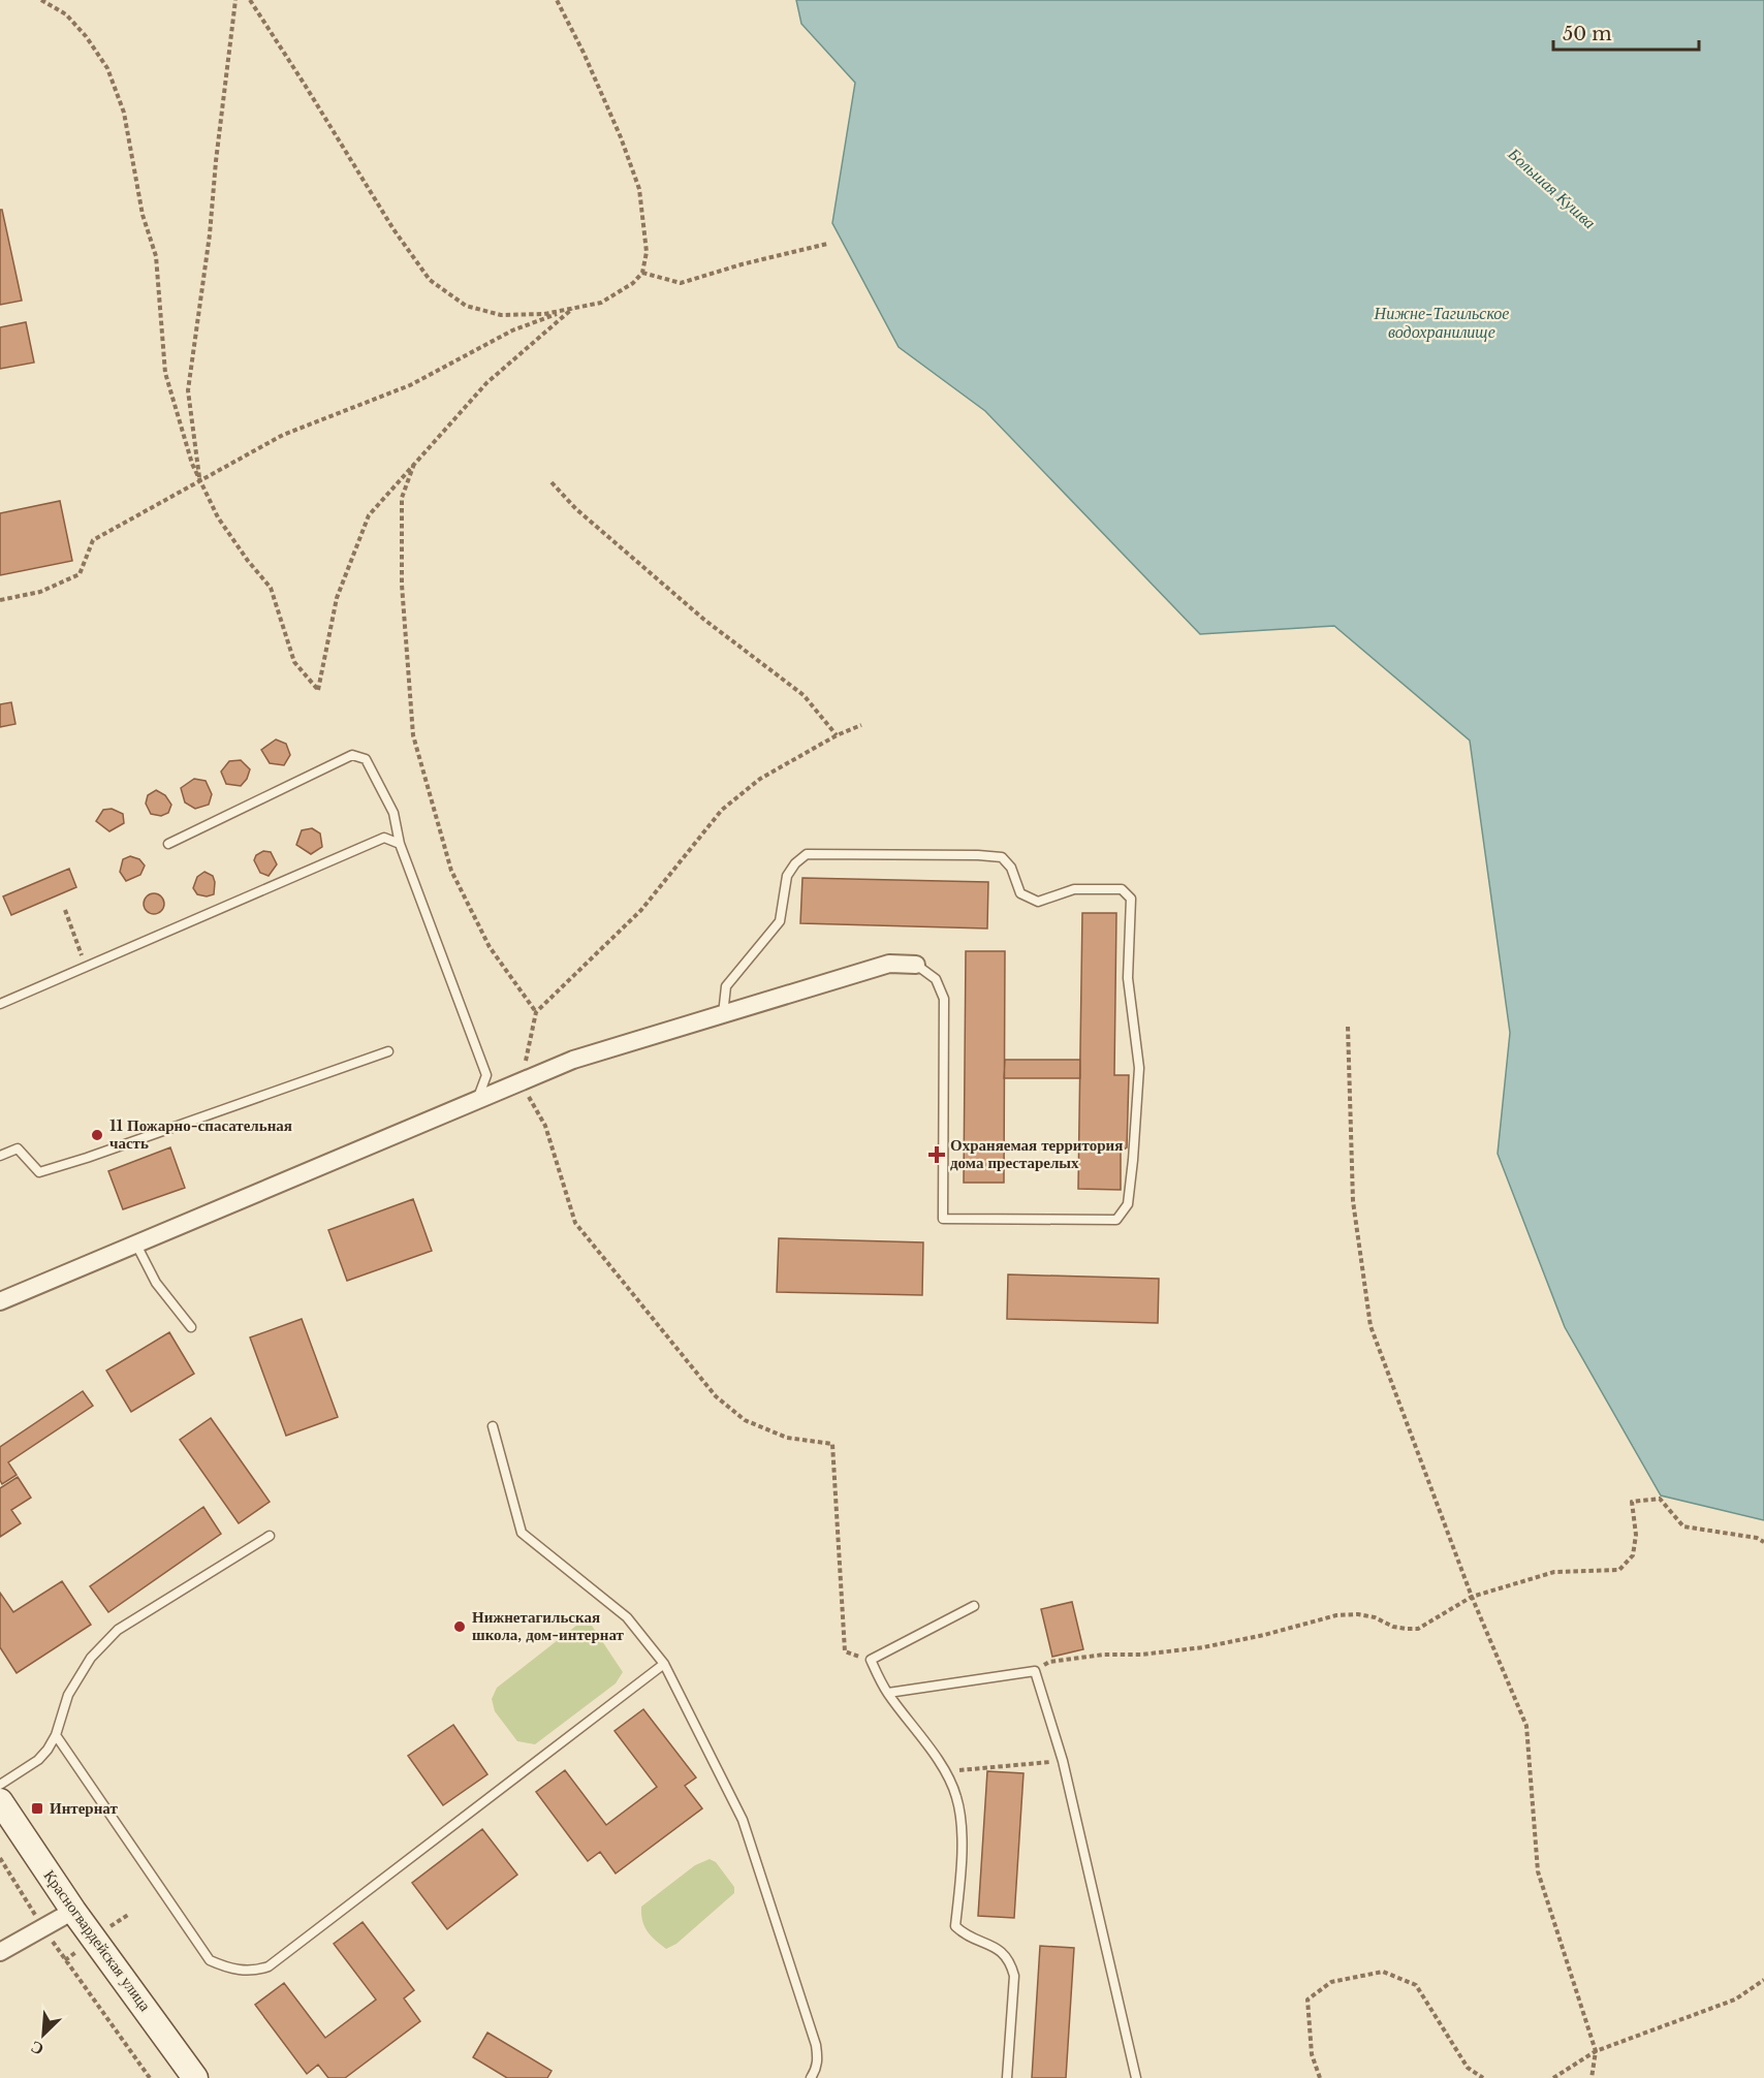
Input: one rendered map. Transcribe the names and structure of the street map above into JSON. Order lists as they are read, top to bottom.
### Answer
{
  "streets": {
    "main road": ["Красногвардейская улица"]
  },
  "water": ["Большая Кушва", "Нижне-Тагильское водохранилище"],
  "places": {
    "other": ["11 Пожарно-спасательная часть", "Нижнетагильская школа, дом-интернат"],
    "health": ["Охраняемая территория дома престарелых"],
    "transit": ["Интернат"]
  },
  "scale_bar": "50 m",
  "north": "bottom left"
}
